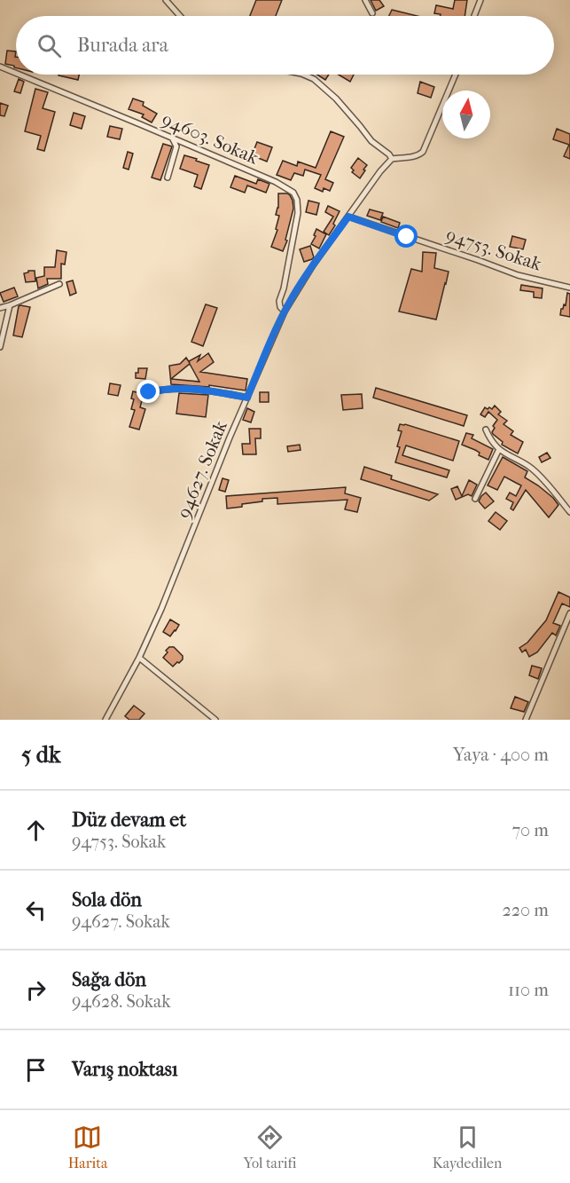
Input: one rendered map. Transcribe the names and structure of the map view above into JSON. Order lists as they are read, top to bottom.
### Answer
{
  "streets": {
    "street": ["94603. Sokak", "94753. Sokak", "94627. Sokak"]
  },
  "crossings": [
    ["94603. Sokak", "94627. Sokak"],
    ["94753. Sokak", "94627. Sokak"]
  ],
  "north": "top",
  "page": {
    "search": "Burada ara",
    "heading": ["5 dk", "Yaya · 400 m"],
    "list": [
      ["Düz devam et", "94753. Sokak", "70 m"],
      ["Sola dön", "94627. Sokak", "220 m"],
      ["Sağa dön", "94628. Sokak", "110 m"],
      "Varış noktası"
    ],
    "nav": ["Harita", "Yol tarifi", "Kaydedilen"]
  }
}
